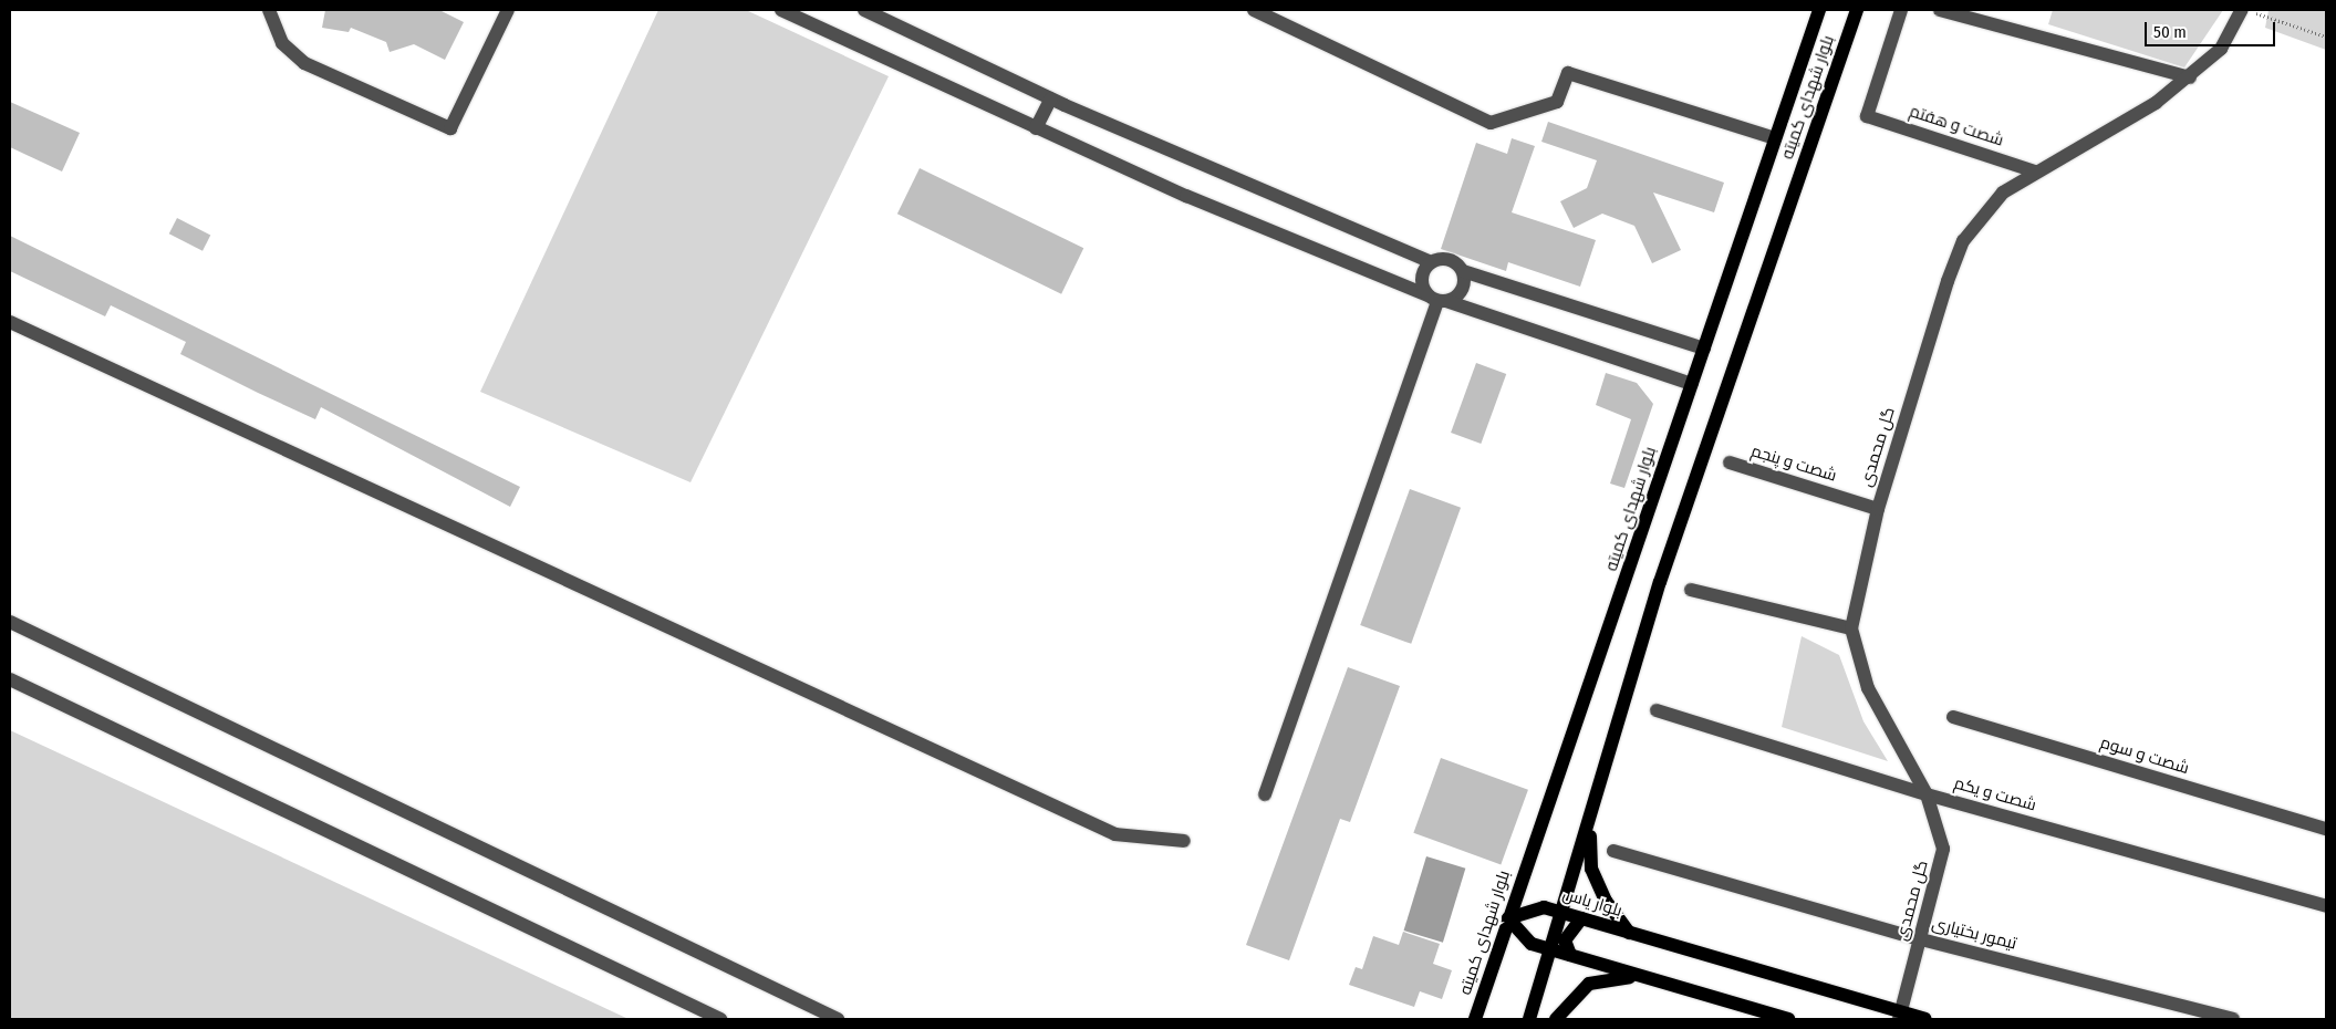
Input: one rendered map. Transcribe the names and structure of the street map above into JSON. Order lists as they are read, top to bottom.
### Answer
{
  "streets": {
    "main road": ["بلوار شهدای کمیته", "بلوار یاس"],
    "street": [
      "شصت و هفتم",
      "گل محمدی",
      "شصت و پنجم",
      "شصت و سوم",
      "شصت و یکم",
      "تیمور بختیاری"
    ]
  },
  "crossings": [
    ["بلوار شهدای کمیته", "بلوار یاس"],
    ["شصت و هفتم", "گل محمدی"],
    ["گل محمدی", "شصت و پنجم"],
    ["گل محمدی", "شصت و یکم"],
    ["گل محمدی", "بلوار یاس"],
    ["گل محمدی", "تیمور بختیاری"]
  ],
  "scale_bar": "50 m"
}
